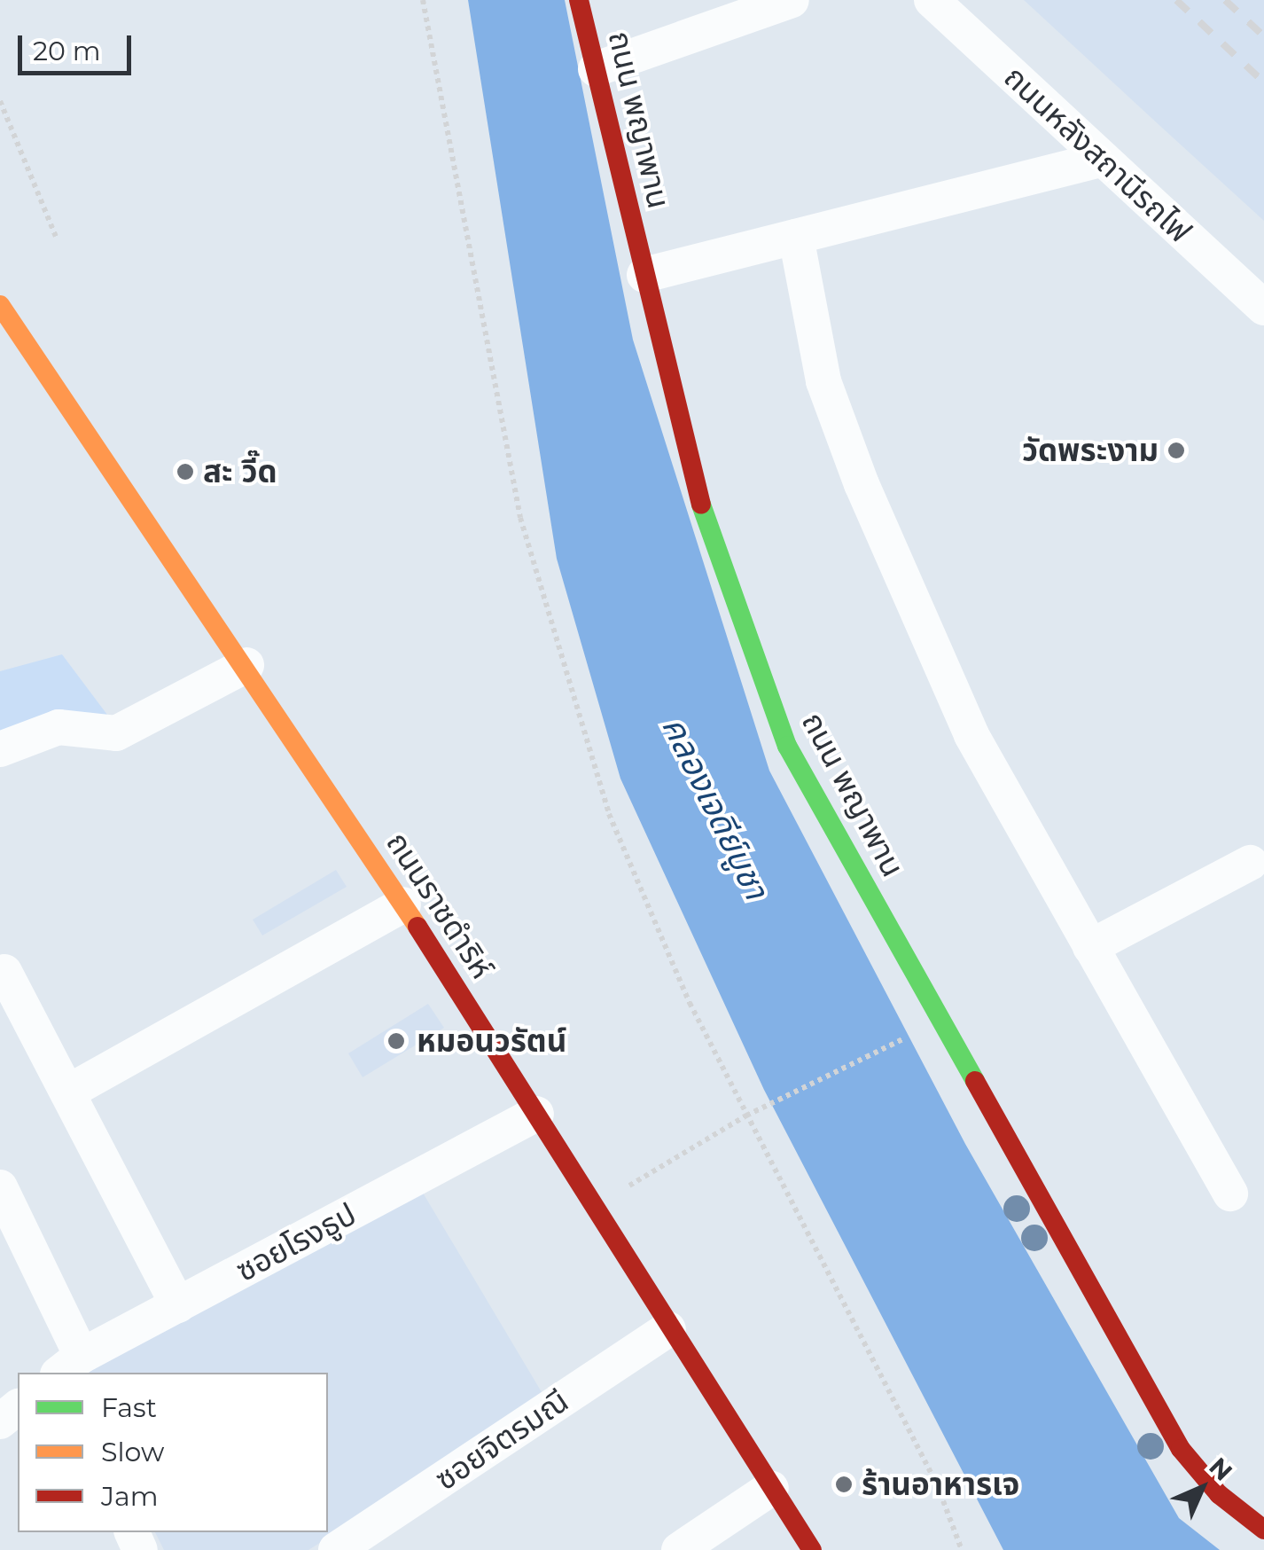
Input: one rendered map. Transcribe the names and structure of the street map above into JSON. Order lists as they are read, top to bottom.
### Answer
{
  "streets": {
    "street": [
      "ถนน พญาพาน",
      "ถนนหลังสถานีรถไฟ",
      "ถนนราชดำริห์",
      "ซอยโรงธูป",
      "ซอยจิตรมณี"
    ]
  },
  "crossings": [
    ["ถนนราชดำริห์", "ซอยโรงธูป"],
    ["ถนนราชดำริห์", "ซอยจิตรมณี"]
  ],
  "water": ["คลองเจดีย์บูชา"],
  "places": [
    "วัดพระงาม",
    "สะ วี๊ด",
    "หมอนวรัตน์",
    "ร้านอาหารเจ"
  ],
  "legend": ["Fast", "Slow", "Jam"],
  "scale_bar": "20 m",
  "north": "top right"
}
